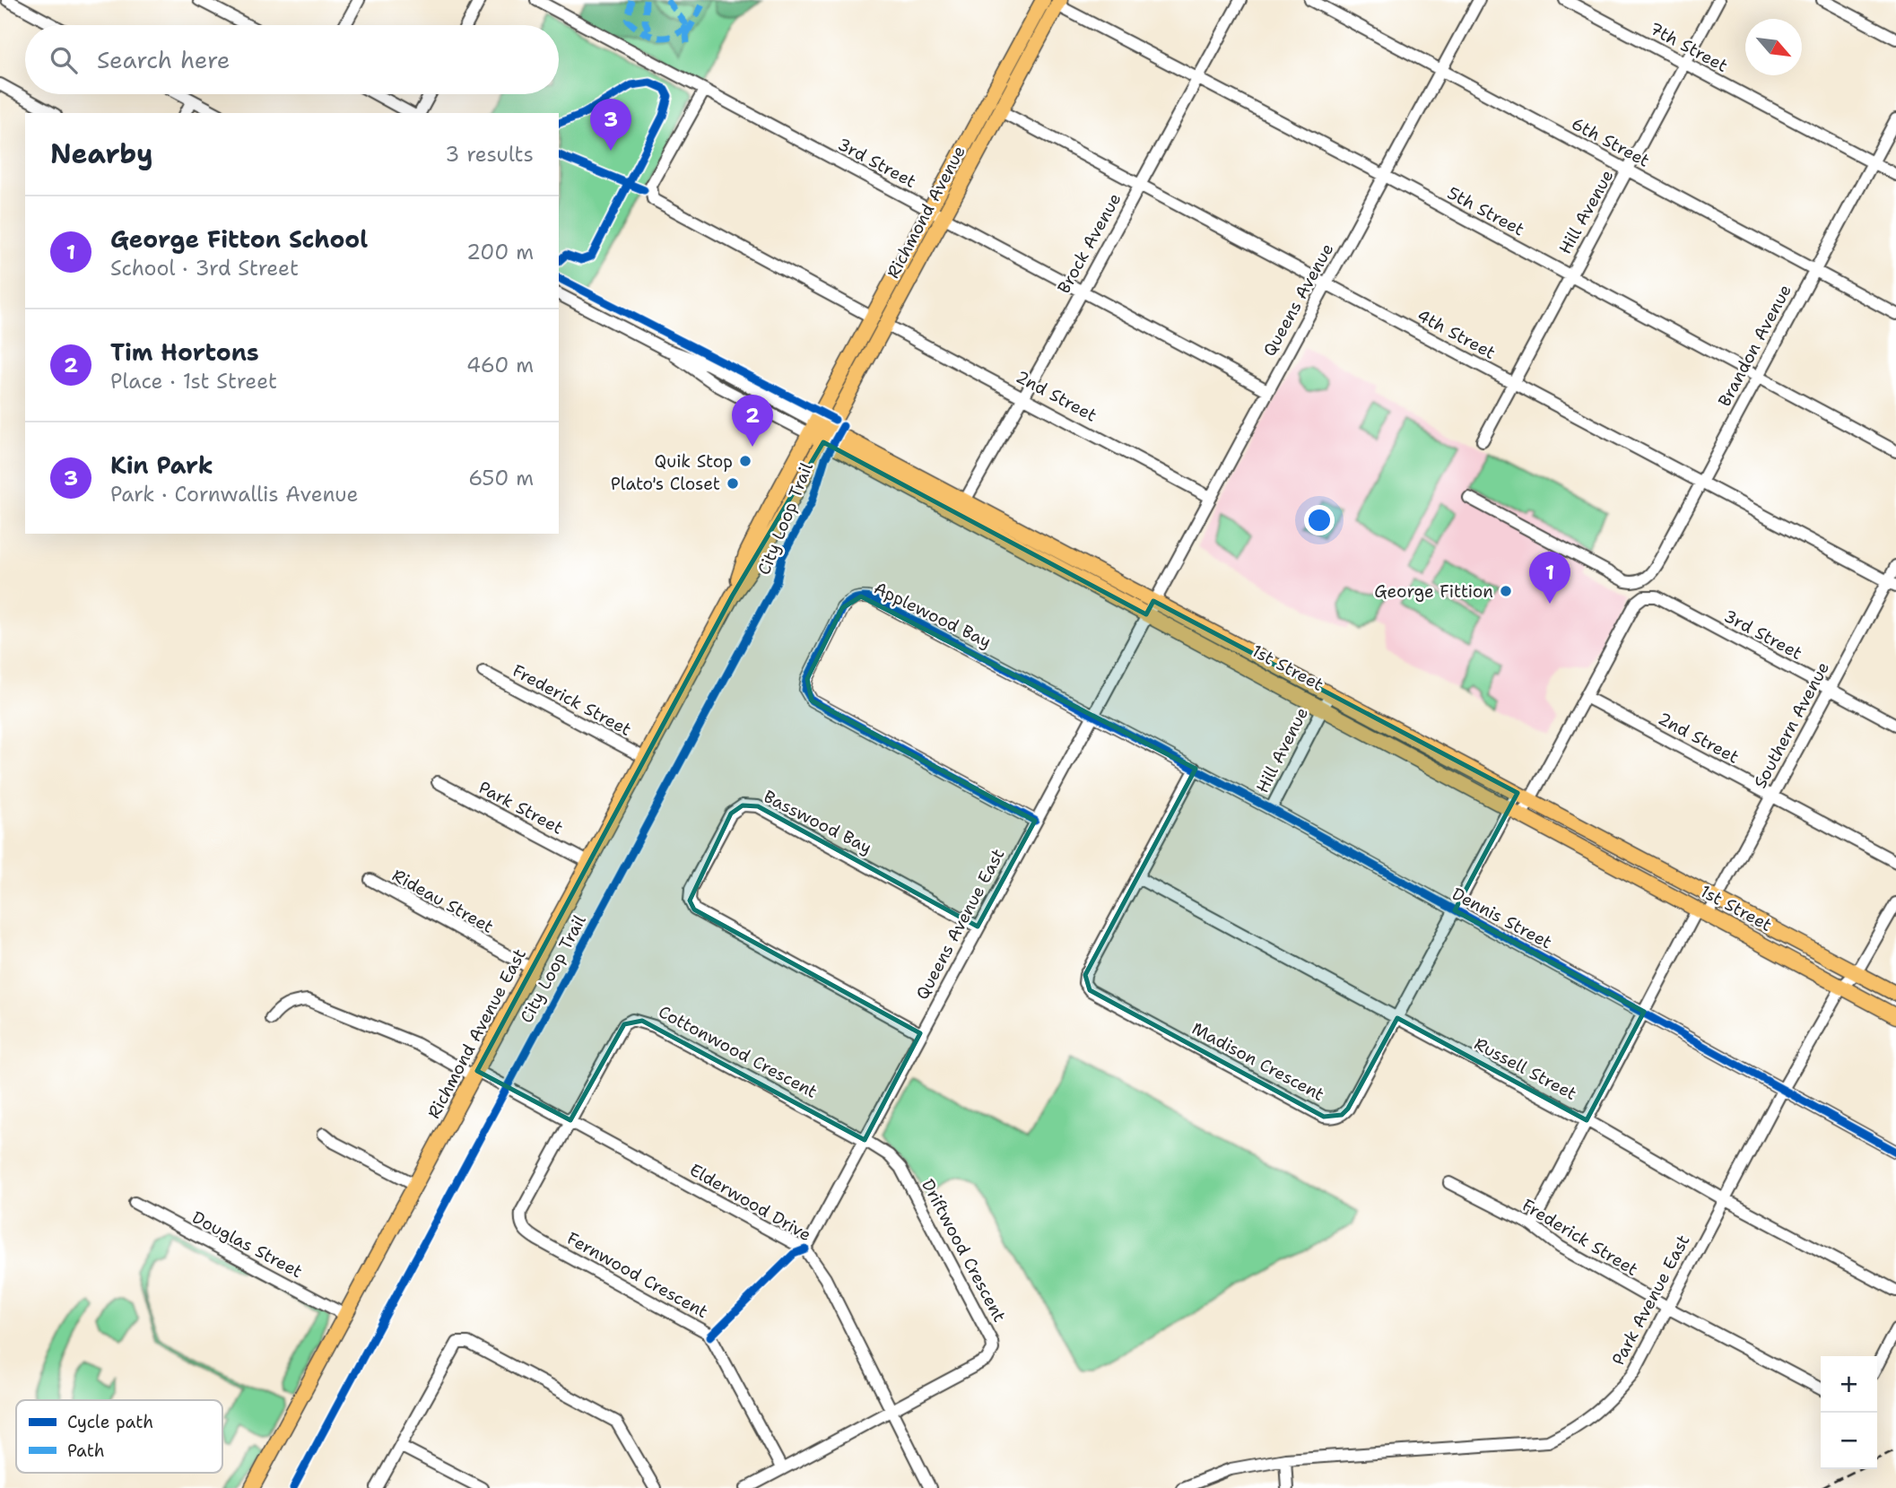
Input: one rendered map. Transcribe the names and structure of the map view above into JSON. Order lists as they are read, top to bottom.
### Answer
{
  "streets": {
    "main road": ["Richmond Avenue", "1st Street", "Richmond Avenue East"],
    "street": [
      "7th Street",
      "6th Street",
      "3rd Street",
      "5th Street",
      "Hill Avenue",
      "Brock Avenue",
      "Queens Avenue",
      "4th Street",
      "Brandon Avenue",
      "2nd Street",
      "Applewood Bay",
      "Frederick Street",
      "Southern Avenue",
      "Park Street",
      "Basswood Bay",
      "Rideau Street",
      "Dennis Street",
      "Queens Avenue East",
      "Cottonwood Crescent",
      "Madison Crescent",
      "Russell Street",
      "Elderwood Drive",
      "Douglas Street",
      "Driftwood Crescent",
      "Fernwood Crescent",
      "Park Avenue East"
    ],
    "cycle path": ["City Loop Trail"]
  },
  "crossings": [
    ["7th Street", "Hill Avenue"],
    ["7th Street", "Brandon Avenue"],
    ["6th Street", "Hill Avenue"],
    ["6th Street", "Queens Avenue"],
    ["6th Street", "Brandon Avenue"],
    ["3rd Street", "Richmond Avenue"],
    ["3rd Street", "Brock Avenue"],
    ["3rd Street", "Queens Avenue"],
    ["3rd Street", "2nd Street"],
    ["3rd Street", "Southern Avenue"],
    ["5th Street", "Richmond Avenue"],
    ["5th Street", "Hill Avenue"],
    ["5th Street", "Brock Avenue"],
    ["5th Street", "Queens Avenue"],
    ["5th Street", "Brandon Avenue"],
    ["Richmond Avenue", "4th Street"],
    ["Richmond Avenue", "2nd Street"],
    ["Richmond Avenue", "1st Street"],
    ["Richmond Avenue", "Richmond Avenue East"],
    ["Hill Avenue", "4th Street"],
    ["Hill Avenue", "1st Street"],
    ["Hill Avenue", "Dennis Street"],
    ["Brock Avenue", "4th Street"],
    ["Brock Avenue", "2nd Street"],
    ["Brock Avenue", "1st Street"],
    ["Queens Avenue", "4th Street"],
    ["Queens Avenue", "2nd Street"],
    ["Queens Avenue", "1st Street"],
    ["Queens Avenue", "Queens Avenue East"],
    ["4th Street", "Brandon Avenue"],
    ["4th Street", "Southern Avenue"],
    ["2nd Street", "Southern Avenue"],
    ["Applewood Bay", "Dennis Street"],
    ["Applewood Bay", "Queens Avenue East"],
    ["1st Street", "Southern Avenue"],
    ["1st Street", "Queens Avenue East"],
    ["1st Street", "Richmond Avenue East"],
    ["1st Street", "Madison Crescent"],
    ["1st Street", "Park Avenue East"],
    ["Frederick Street", "Southern Avenue"],
    ["Frederick Street", "Richmond Avenue East"],
    ["Frederick Street", "Park Avenue East"],
    ["Southern Avenue", "Dennis Street"],
    ["Southern Avenue", "Russell Street"],
    ["Park Street", "Richmond Avenue East"],
    ["Basswood Bay", "Queens Avenue East"],
    ["Rideau Street", "Richmond Avenue East"],
    ["Dennis Street", "Queens Avenue East"],
    ["Dennis Street", "Madison Crescent"],
    ["Dennis Street", "Park Avenue East"],
    ["Queens Avenue East", "Cottonwood Crescent"],
    ["Queens Avenue East", "Elderwood Drive"],
    ["Queens Avenue East", "Driftwood Crescent"],
    ["Richmond Avenue East", "Elderwood Drive"],
    ["Richmond Avenue East", "Douglas Street"],
    ["Cottonwood Crescent", "Elderwood Drive"],
    ["Cottonwood Crescent", "Driftwood Crescent"],
    ["Cottonwood Crescent", "Fernwood Crescent"],
    ["Madison Crescent", "Russell Street"],
    ["Russell Street", "Park Avenue East"],
    ["Elderwood Drive", "Driftwood Crescent"],
    ["Elderwood Drive", "Fernwood Crescent"]
  ],
  "places": ["Quik Stop", "Plato's Closet", "George Fittion"],
  "legend": ["Cycle path", "Path"],
  "north": "bottom right",
  "page": {
    "search": "Search here",
    "pins": ["3", "2", "1"],
    "heading": ["Nearby", "3 results"],
    "list": [
      {
        "mark": "1",
        "name": "George Fitton School",
        "note": "School · 3rd Street",
        "value": "200 m"
      },
      {
        "mark": "2",
        "name": "Tim Hortons",
        "note": "Place · 1st Street",
        "value": "460 m"
      },
      {
        "mark": "3",
        "name": "Kin Park",
        "note": "Park · Cornwallis Avenue",
        "value": "650 m"
      }
    ],
    "map_buttons": ["+", "−"]
  }
}
